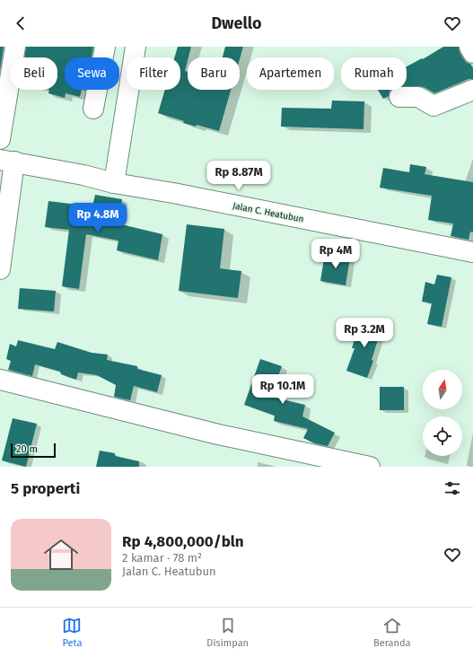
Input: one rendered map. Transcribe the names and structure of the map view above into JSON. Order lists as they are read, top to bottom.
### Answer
{
  "streets": {
    "street": ["Jalan C. Heatubun"]
  },
  "scale_bar": "20 m",
  "north": "top",
  "page": {
    "header": "Dwello",
    "chip": [
      "Beli",
      "Sewa",
      "Filter",
      "Baru",
      "Apartemen",
      "Rumah"
    ],
    "price": [
      "Rp 8.87M",
      "Rp 4.8M",
      "Rp 4M",
      "Rp 3.2M",
      "Rp 10.1M"
    ],
    "scale": "20 m",
    "heading": "5 properti",
    "list": [
      {
        "name": "Rp 4,800,000/bln",
        "note": "2 kamar · 78 m² · Jalan C. Heatubun"
      }
    ],
    "tabs": ["Peta", "Disimpan", "Beranda"]
  }
}
